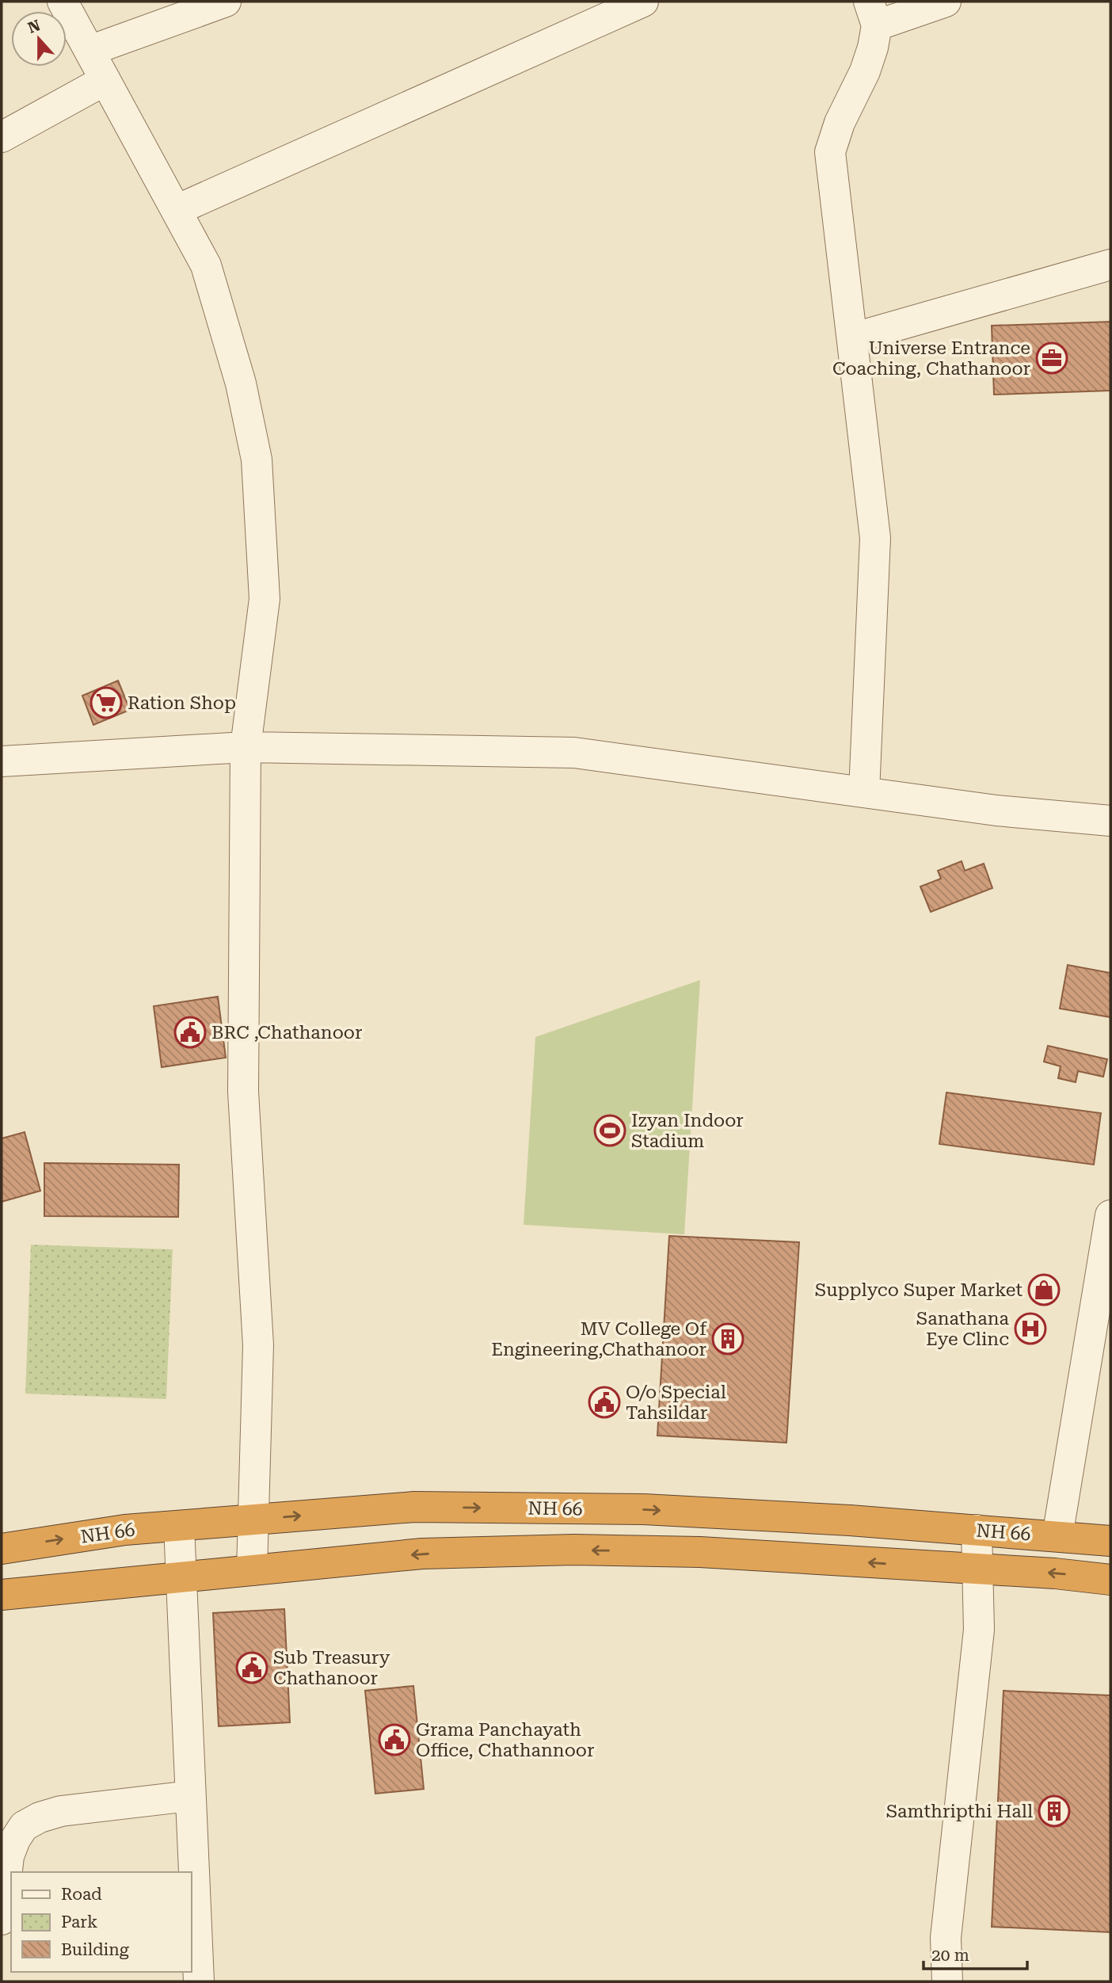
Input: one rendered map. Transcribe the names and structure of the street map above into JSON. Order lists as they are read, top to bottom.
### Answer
{
  "streets": {
    "highway": ["NH 66"]
  },
  "places": {
    "office": ["Universe Entrance Coaching, Chathanoor"],
    "supermarket": ["Ration Shop"],
    "public building": [
      "BRC ,Chathanoor",
      "O/o Special Tahsildar",
      "Sub Treasury Chathanoor",
      "Grama Panchayath Office, Chathannoor"
    ],
    "sports": ["Izyan Indoor Stadium"],
    "shop": ["Supplyco Super Market"],
    "hospital": ["Sanathana Eye Clinc"],
    "building": ["MV College Of Engineering,Chathanoor", "Samthripthi Hall"]
  },
  "legend": ["Road", "Park", "Building"],
  "scale_bar": "20 m",
  "north": "top"
}
